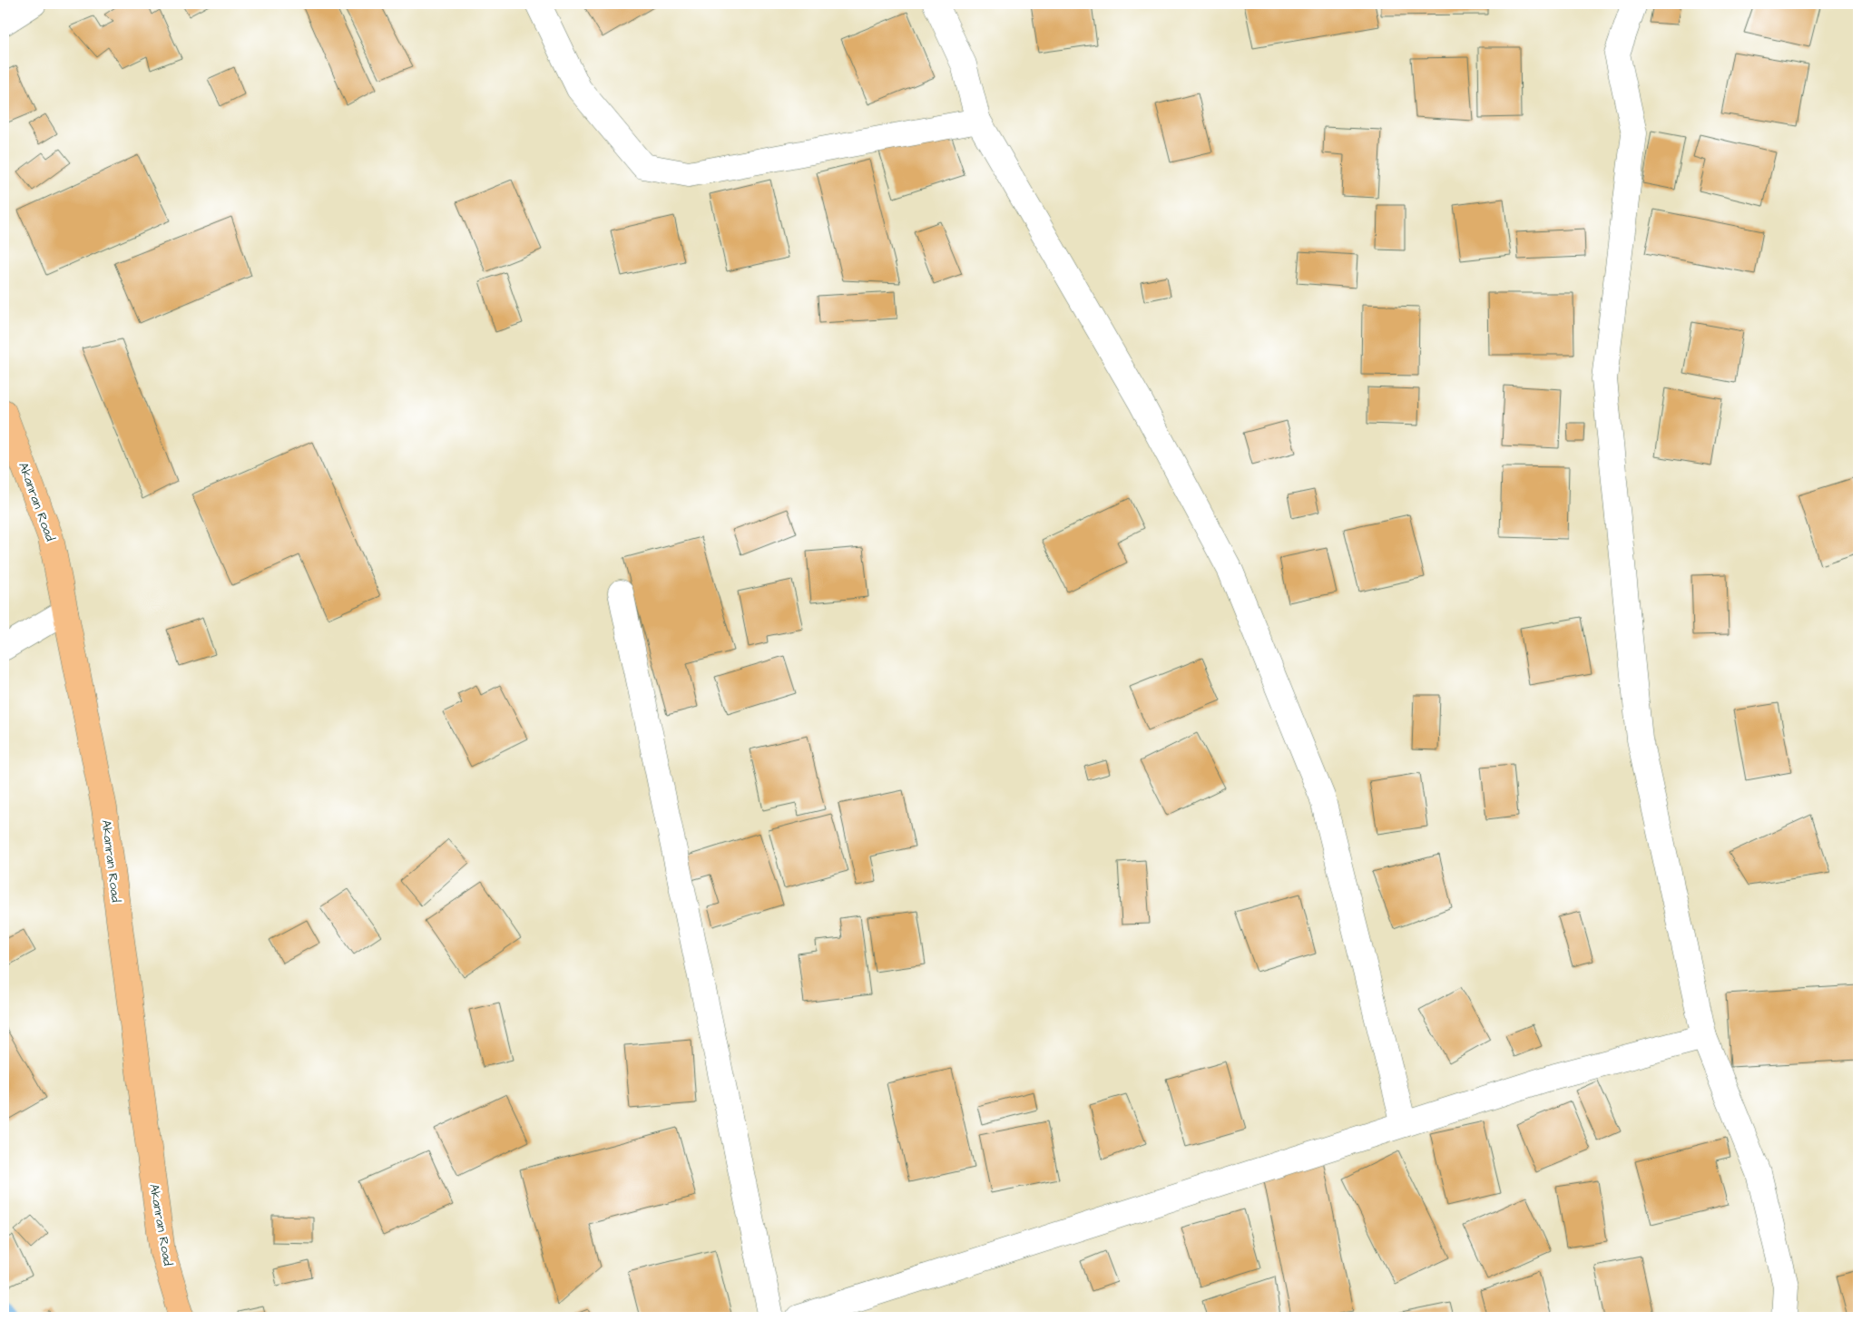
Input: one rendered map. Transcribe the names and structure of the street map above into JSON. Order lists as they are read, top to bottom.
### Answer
{
  "streets": {
    "main road": ["Akanran Road"]
  }
}
